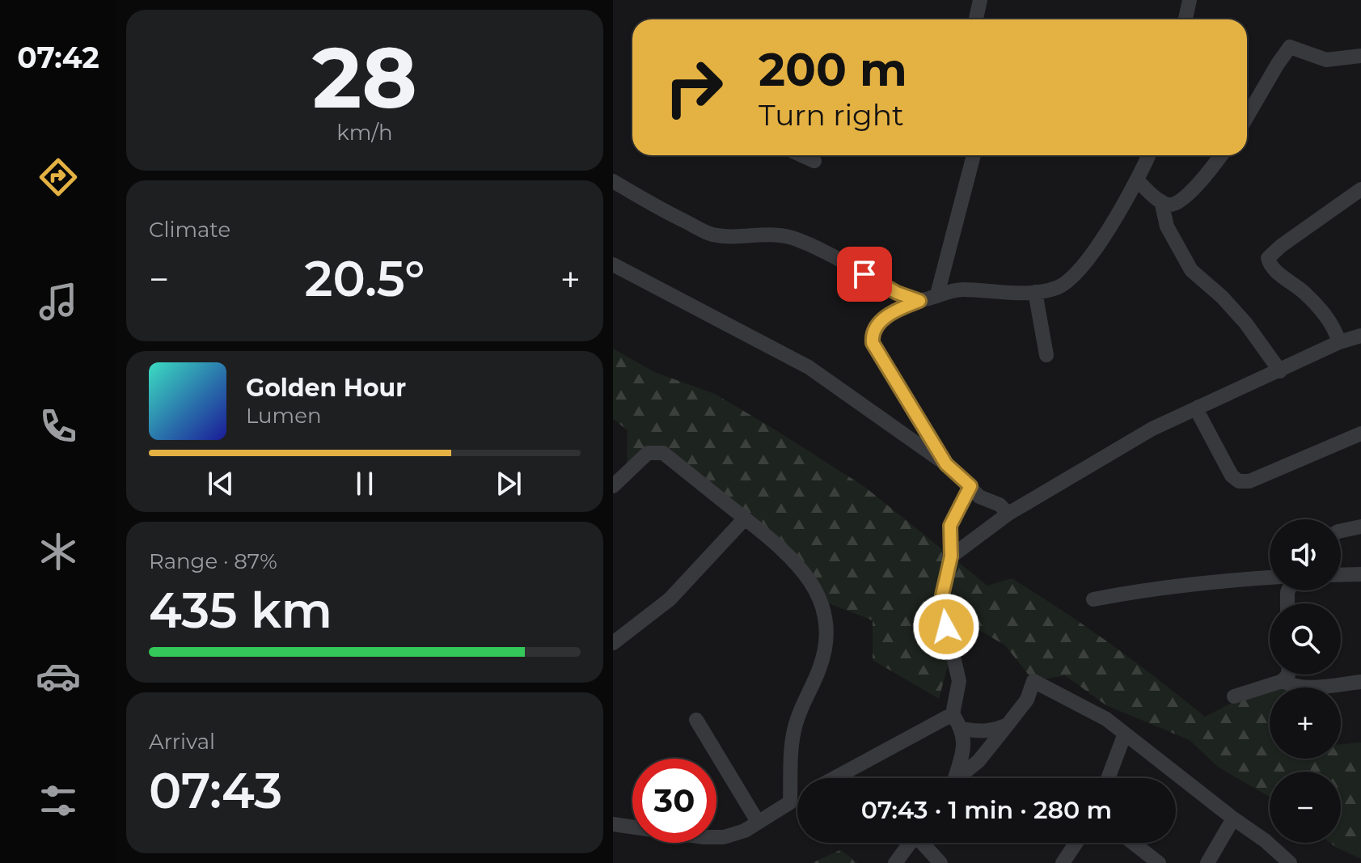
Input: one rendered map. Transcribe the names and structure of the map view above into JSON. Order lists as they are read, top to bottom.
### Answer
{
  "page": {
    "tabs": "07:42",
    "tile": [
      ["28", "km/h"],
      "Climate",
      ["Range · 87%", "435 km"],
      ["Arrival", "07:43"]
    ],
    "turn": ["200 m", "Turn right"],
    "heat": ["−", "20.5°", "+"],
    "song": ["Golden Hour", "Lumen"],
    "map_buttons": ["+", "−"],
    "limit": "30",
    "trip": "07:43 · 1 min · 280 m"
  }
}
